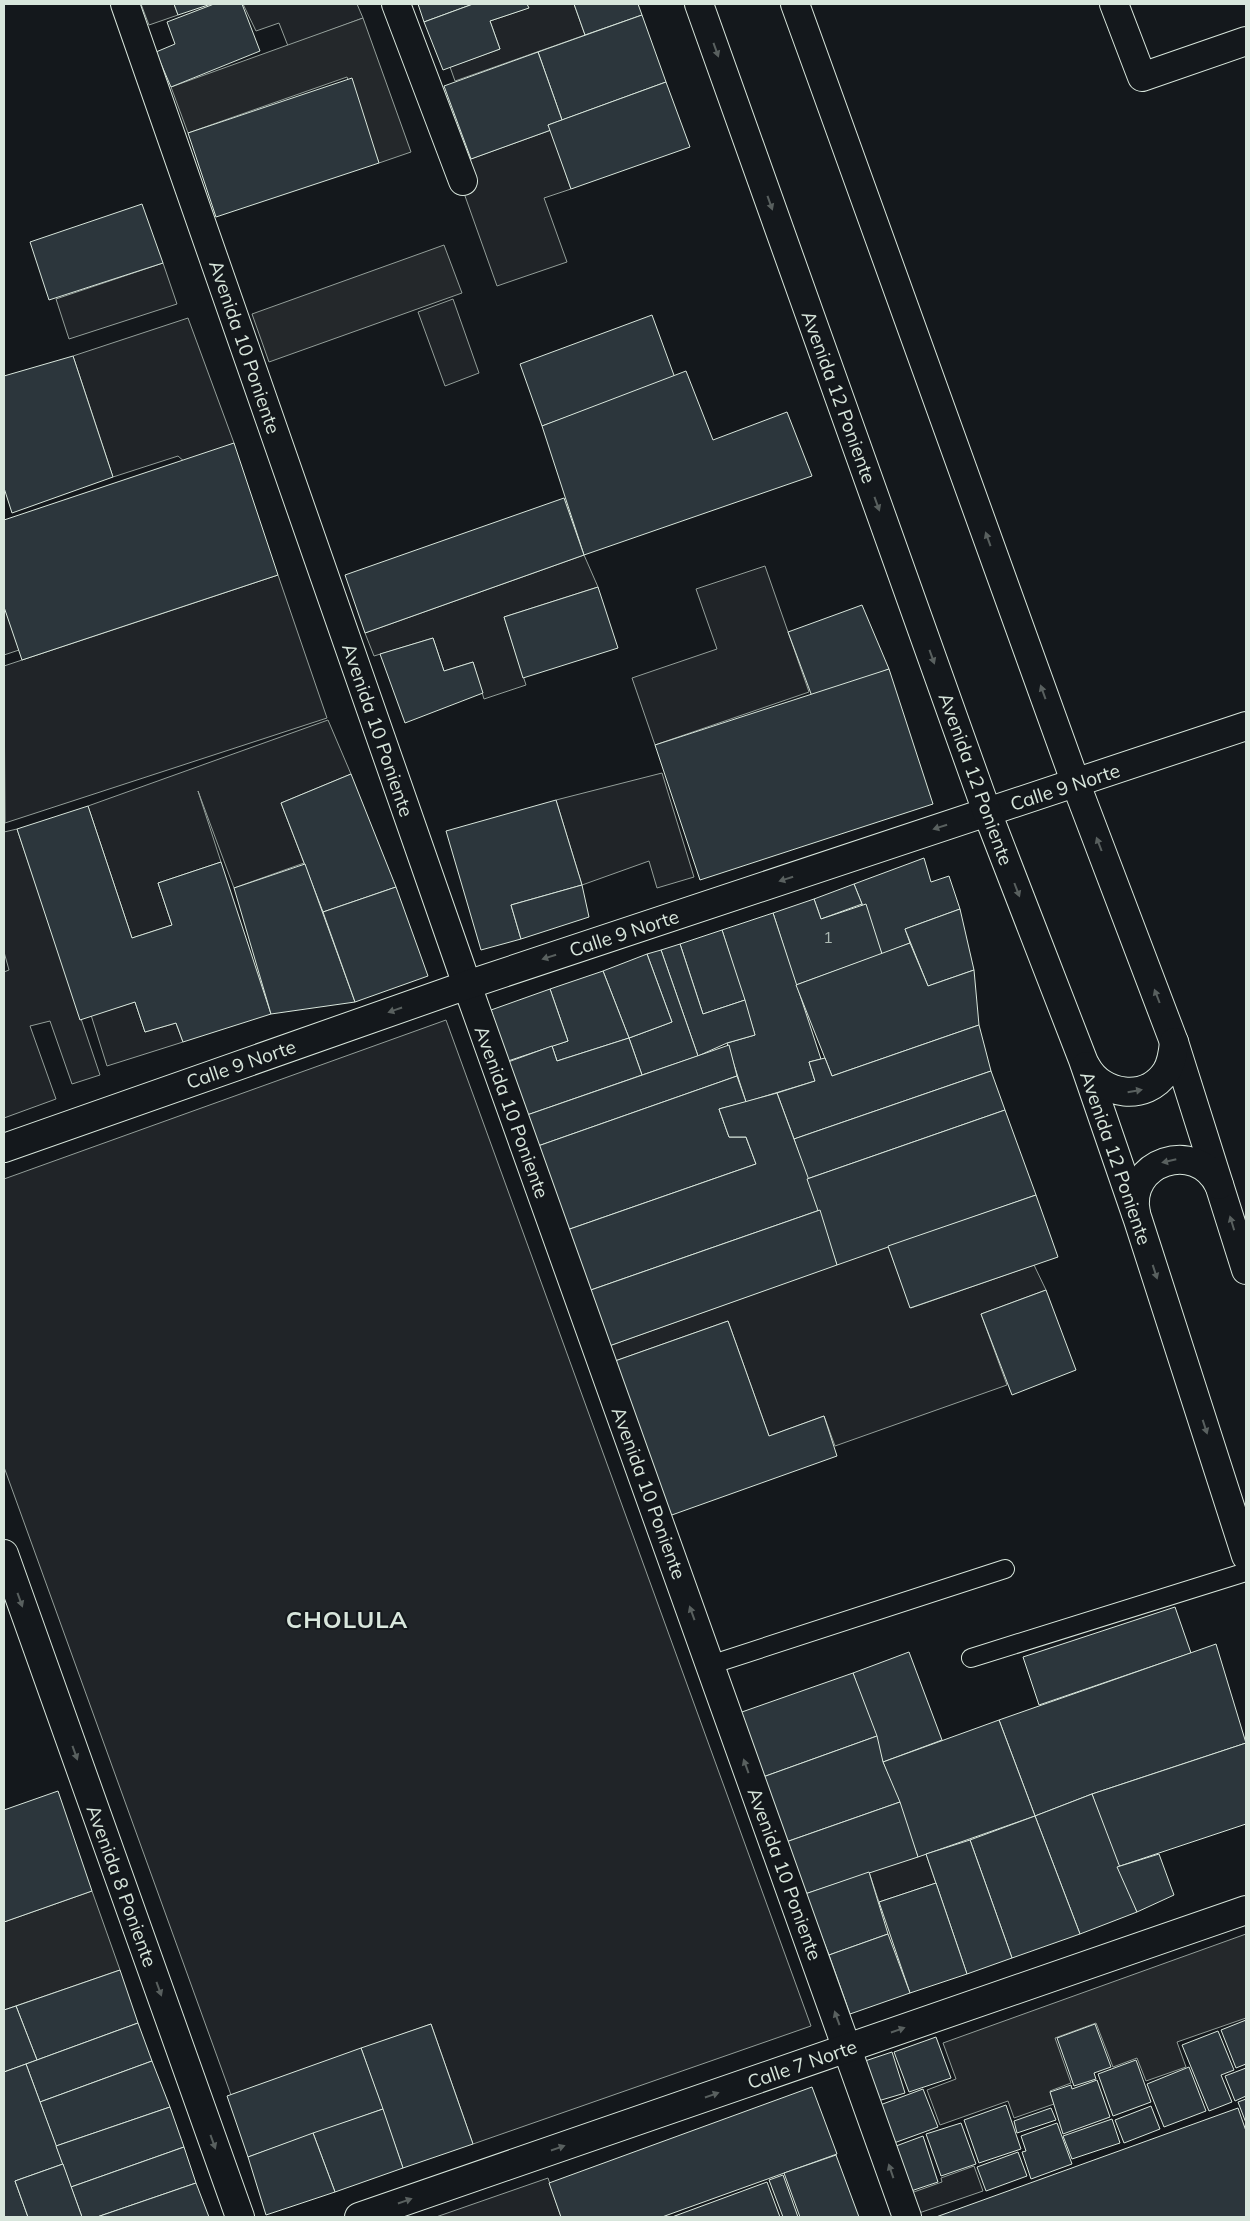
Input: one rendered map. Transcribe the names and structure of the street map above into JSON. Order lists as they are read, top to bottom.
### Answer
{
  "streets": {
    "street": [
      "Avenida 10 Poniente",
      "Avenida 12 Poniente",
      "Calle 9 Norte",
      "Avenida 8 Poniente",
      "Calle 7 Norte"
    ]
  },
  "crossings": [
    ["Avenida 10 Poniente", "Calle 9 Norte"],
    ["Avenida 10 Poniente", "Calle 7 Norte"],
    ["Avenida 12 Poniente", "Calle 9 Norte"]
  ],
  "one_way": [
    "Avenida 10 Poniente",
    "Calle 9 Norte",
    "Avenida 8 Poniente",
    "Calle 7 Norte"
  ],
  "districts": ["CHOLULA"],
  "house_numbers": ["1"]
}
